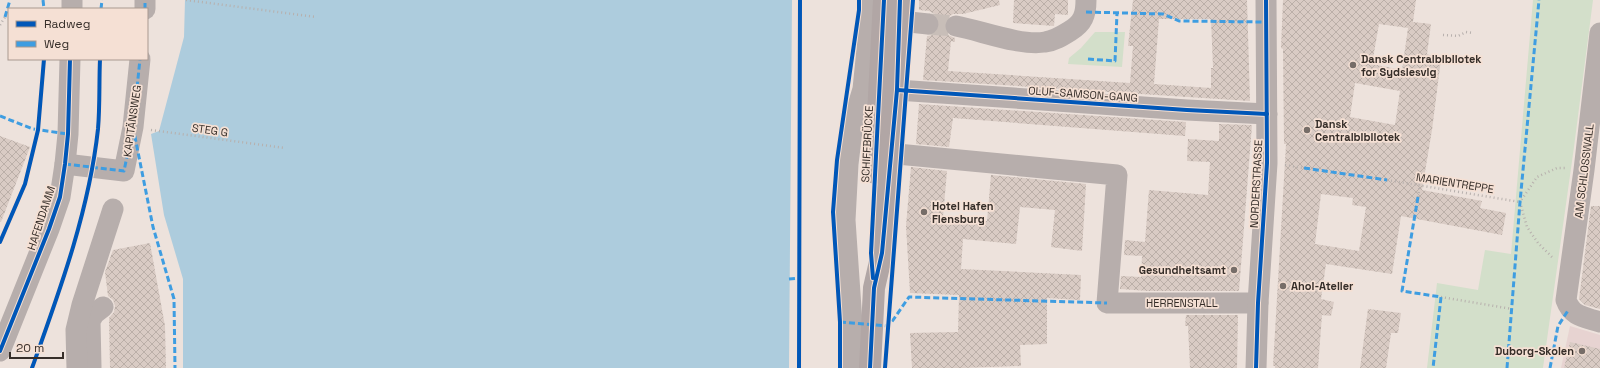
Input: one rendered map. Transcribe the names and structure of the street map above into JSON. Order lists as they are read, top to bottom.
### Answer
{
  "streets": {
    "main road": ["SCHIFFBRÜCKE"],
    "street": [
      "OLUF-SAMSON-GANG",
      "KAPITÄNSWEG",
      "AM SCHLOSSWALL",
      "NORDERSTRASSE",
      "HAFENDAMM",
      "HERRENSTALL"
    ],
    "path": ["STEG G", "MARIENTREPPE"]
  },
  "crossings": [
    ["OLUF-SAMSON-GANG", "SCHIFFBRÜCKE"],
    ["OLUF-SAMSON-GANG", "NORDERSTRASSE"],
    ["KAPITÄNSWEG", "STEG G"],
    ["KAPITÄNSWEG", "HAFENDAMM"],
    ["SCHIFFBRÜCKE", "HERRENSTALL"],
    ["NORDERSTRASSE", "HERRENSTALL"]
  ],
  "places": [
    "Dansk Centralbibliotek for Sydslesvig",
    "Dansk Centralbibliotek",
    "Hotel Hafen Flensburg",
    "Gesundheitsamt",
    "Ahoi-Atelier",
    "Duborg-Skolen"
  ],
  "legend": ["Radweg", "Weg"],
  "scale_bar": "20 m"
}
